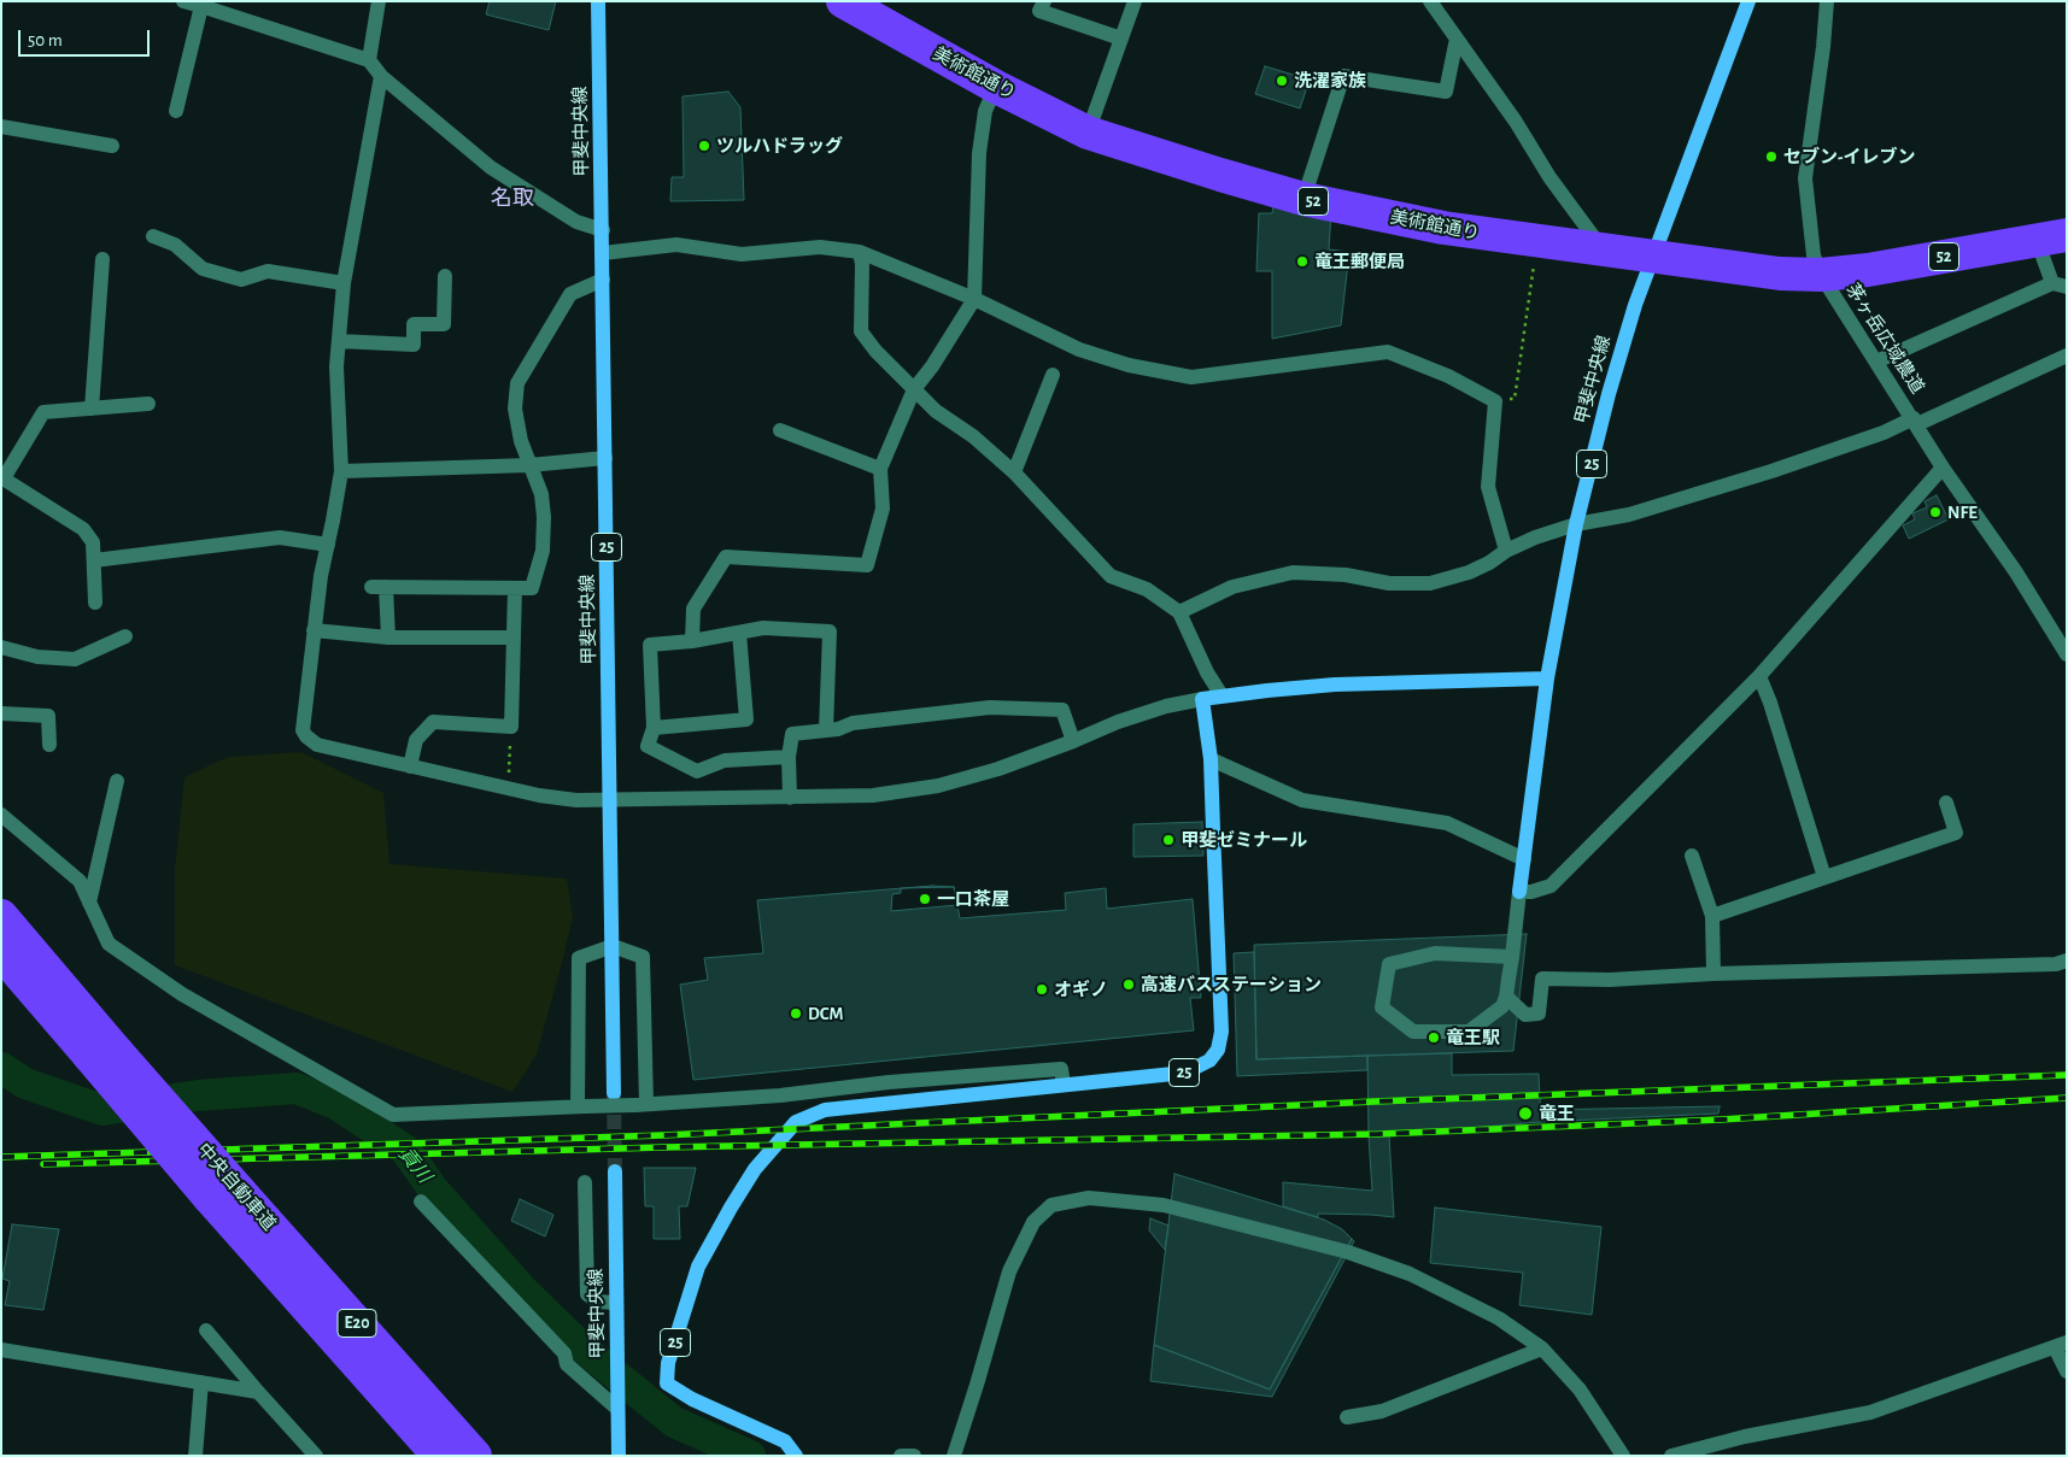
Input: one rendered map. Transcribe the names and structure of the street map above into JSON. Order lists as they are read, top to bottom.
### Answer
{
  "streets": {
    "highway": [
      "美術館通り",
      "52",
      "中央自動車道",
      "E20"
    ],
    "main road": ["甲斐中央線", "25"],
    "street": ["茅ヶ岳広域農道"]
  },
  "crossings": [
    ["美術館通り", "甲斐中央線"],
    ["美術館通り", "茅ヶ岳広域農道"]
  ],
  "districts": ["名取"],
  "water": ["貢川"],
  "places": [
    "洗濯家族",
    "ツルハドラッグ",
    "セブン-イレブン",
    "竜王郵便局",
    "NFE",
    "甲斐ゼミナール",
    "一口茶屋",
    "高速バスステーション",
    "オギノ",
    "DCM",
    "竜王駅",
    "竜王"
  ],
  "scale_bar": "50 m"
}
